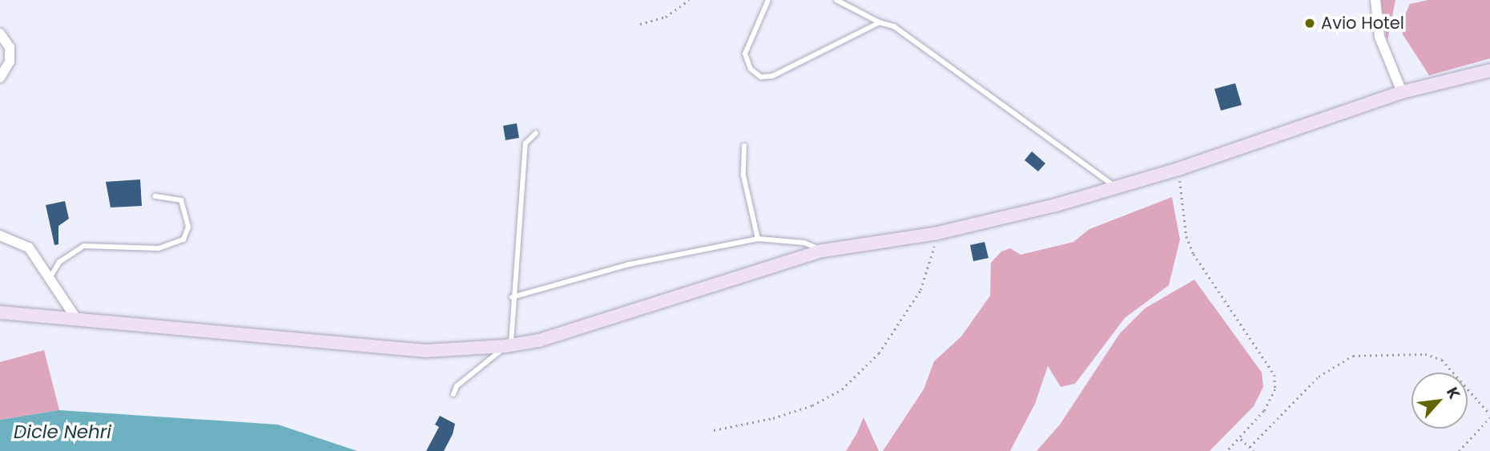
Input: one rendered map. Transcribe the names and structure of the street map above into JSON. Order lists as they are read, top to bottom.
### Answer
{
  "water": ["Dicle Nehri"],
  "places": ["Avio Hotel"],
  "north": "top right"
}
